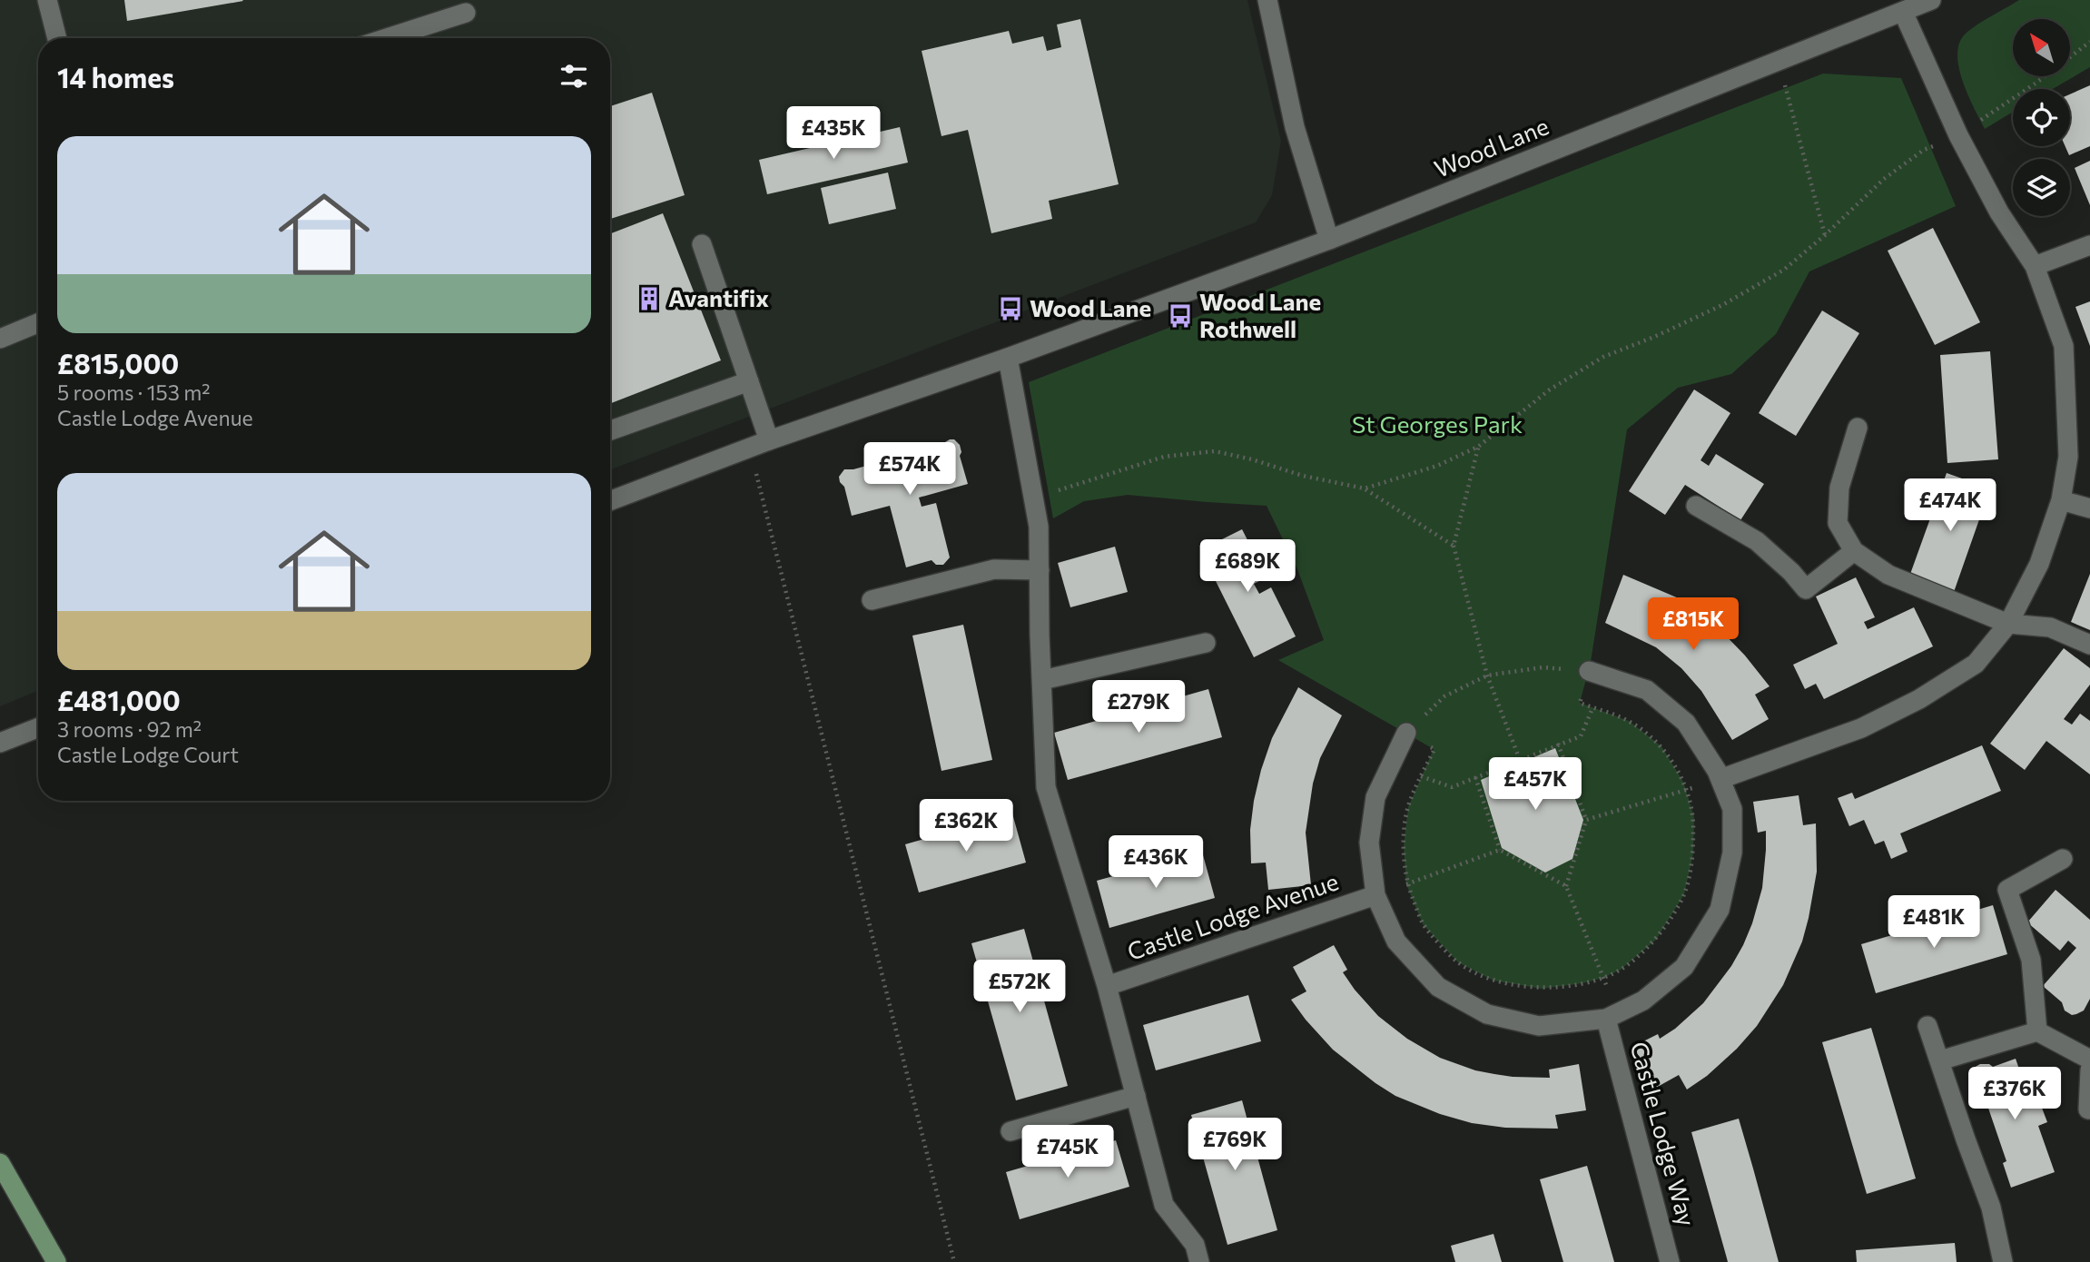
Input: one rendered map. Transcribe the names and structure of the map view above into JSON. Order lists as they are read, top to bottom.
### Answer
{
  "streets": {
    "street": ["Wood Lane", "Castle Lodge Avenue", "Castle Lodge Way"]
  },
  "crossings": [
    ["Castle Lodge Avenue", "Castle Lodge Way"]
  ],
  "parks": ["St Georges Park"],
  "places": {
    "building": ["Avantifix"],
    "bus stop": ["Wood Lane", "Wood Lane Rothwell"]
  },
  "north": "top left",
  "page": {
    "heading": "14 homes",
    "price": [
      "£435K",
      "£574K",
      "£474K",
      "£689K",
      "£815K",
      "£279K",
      "£457K",
      "£362K",
      "£436K",
      "£481K",
      "£572K",
      "£376K",
      "£769K",
      "£745K"
    ],
    "list": [
      {
        "name": "£815,000",
        "note": "5 rooms · 153 m² · Castle Lodge Avenue"
      },
      {
        "name": "£481,000",
        "note": "3 rooms · 92 m² · Castle Lodge Court"
      }
    ]
  }
}
